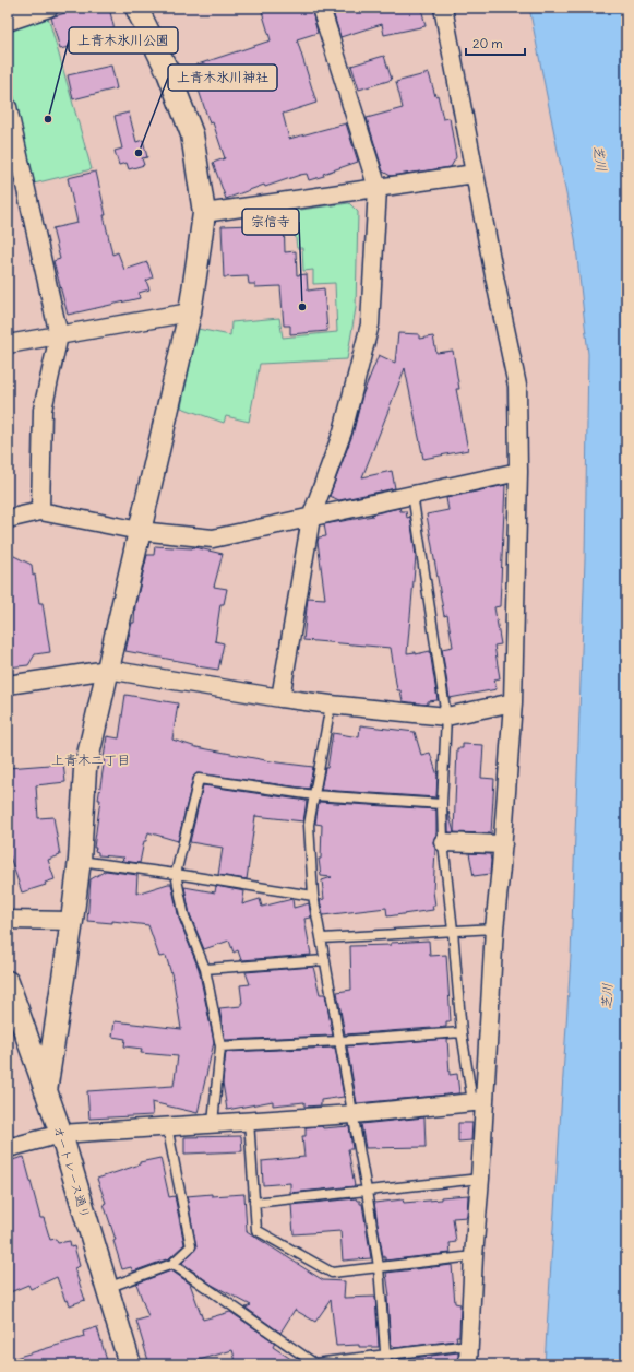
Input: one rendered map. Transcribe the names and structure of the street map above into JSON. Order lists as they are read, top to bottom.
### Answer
{
  "streets": {
    "street": ["オートレース通り"]
  },
  "districts": ["上青木二丁目"],
  "water": ["芝川"],
  "places": ["上青木氷川公園", "上青木氷川神社", "宗信寺"],
  "scale_bar": "20 m"
}
